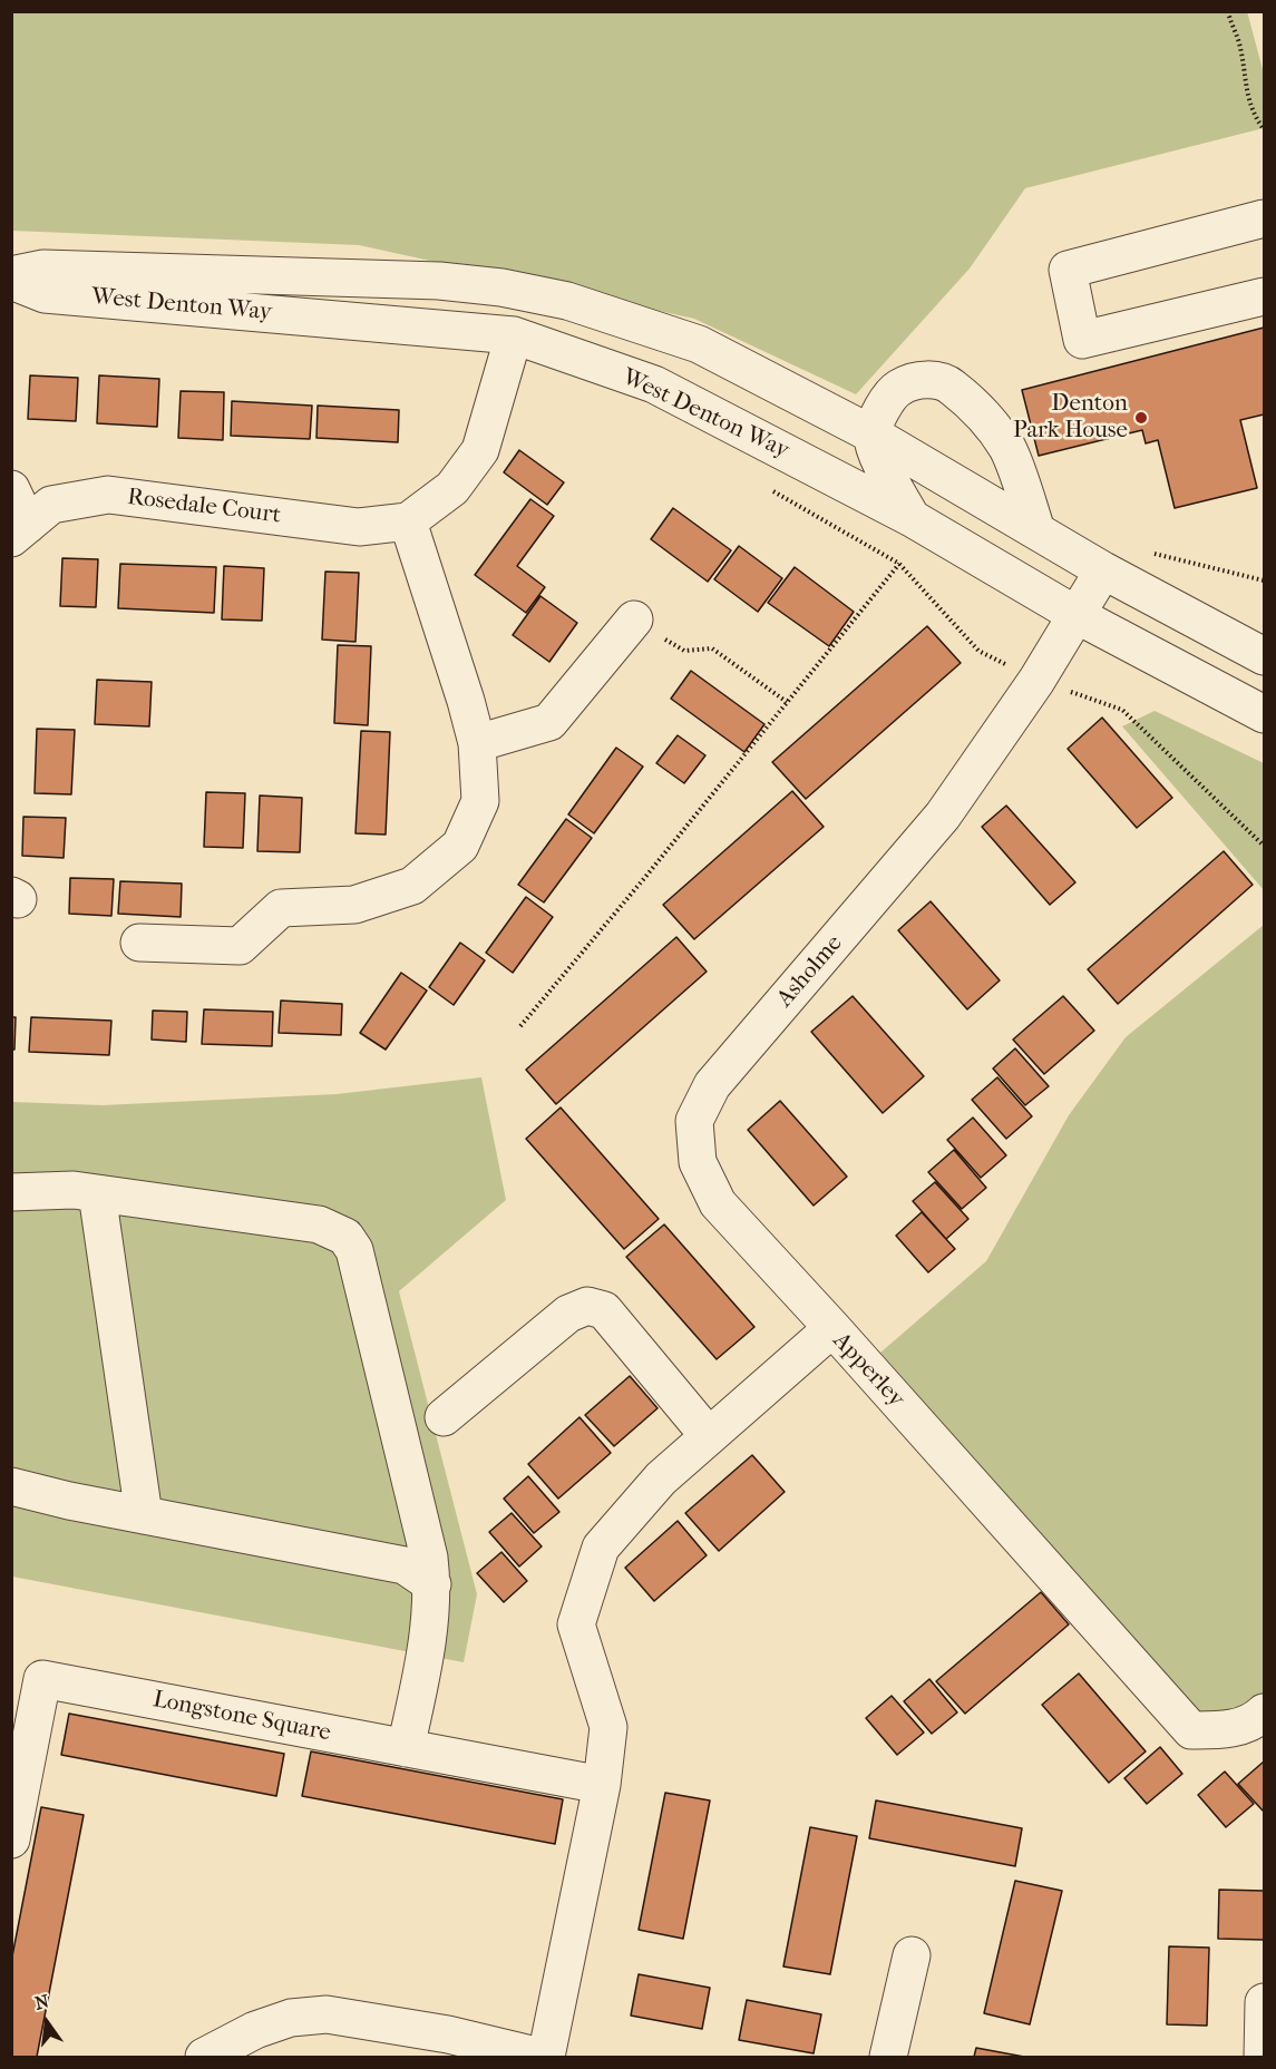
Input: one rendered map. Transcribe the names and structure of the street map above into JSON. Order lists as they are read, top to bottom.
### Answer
{
  "streets": {
    "street": [
      "West Denton Way",
      "Rosedale Court",
      "Asholme",
      "Apperley",
      "Longstone Square"
    ]
  },
  "crossings": [
    ["West Denton Way", "Asholme"],
    ["Asholme", "Apperley"],
    ["Apperley", "Longstone Square"]
  ],
  "places": ["Denton Park House"],
  "north": "top"
}
